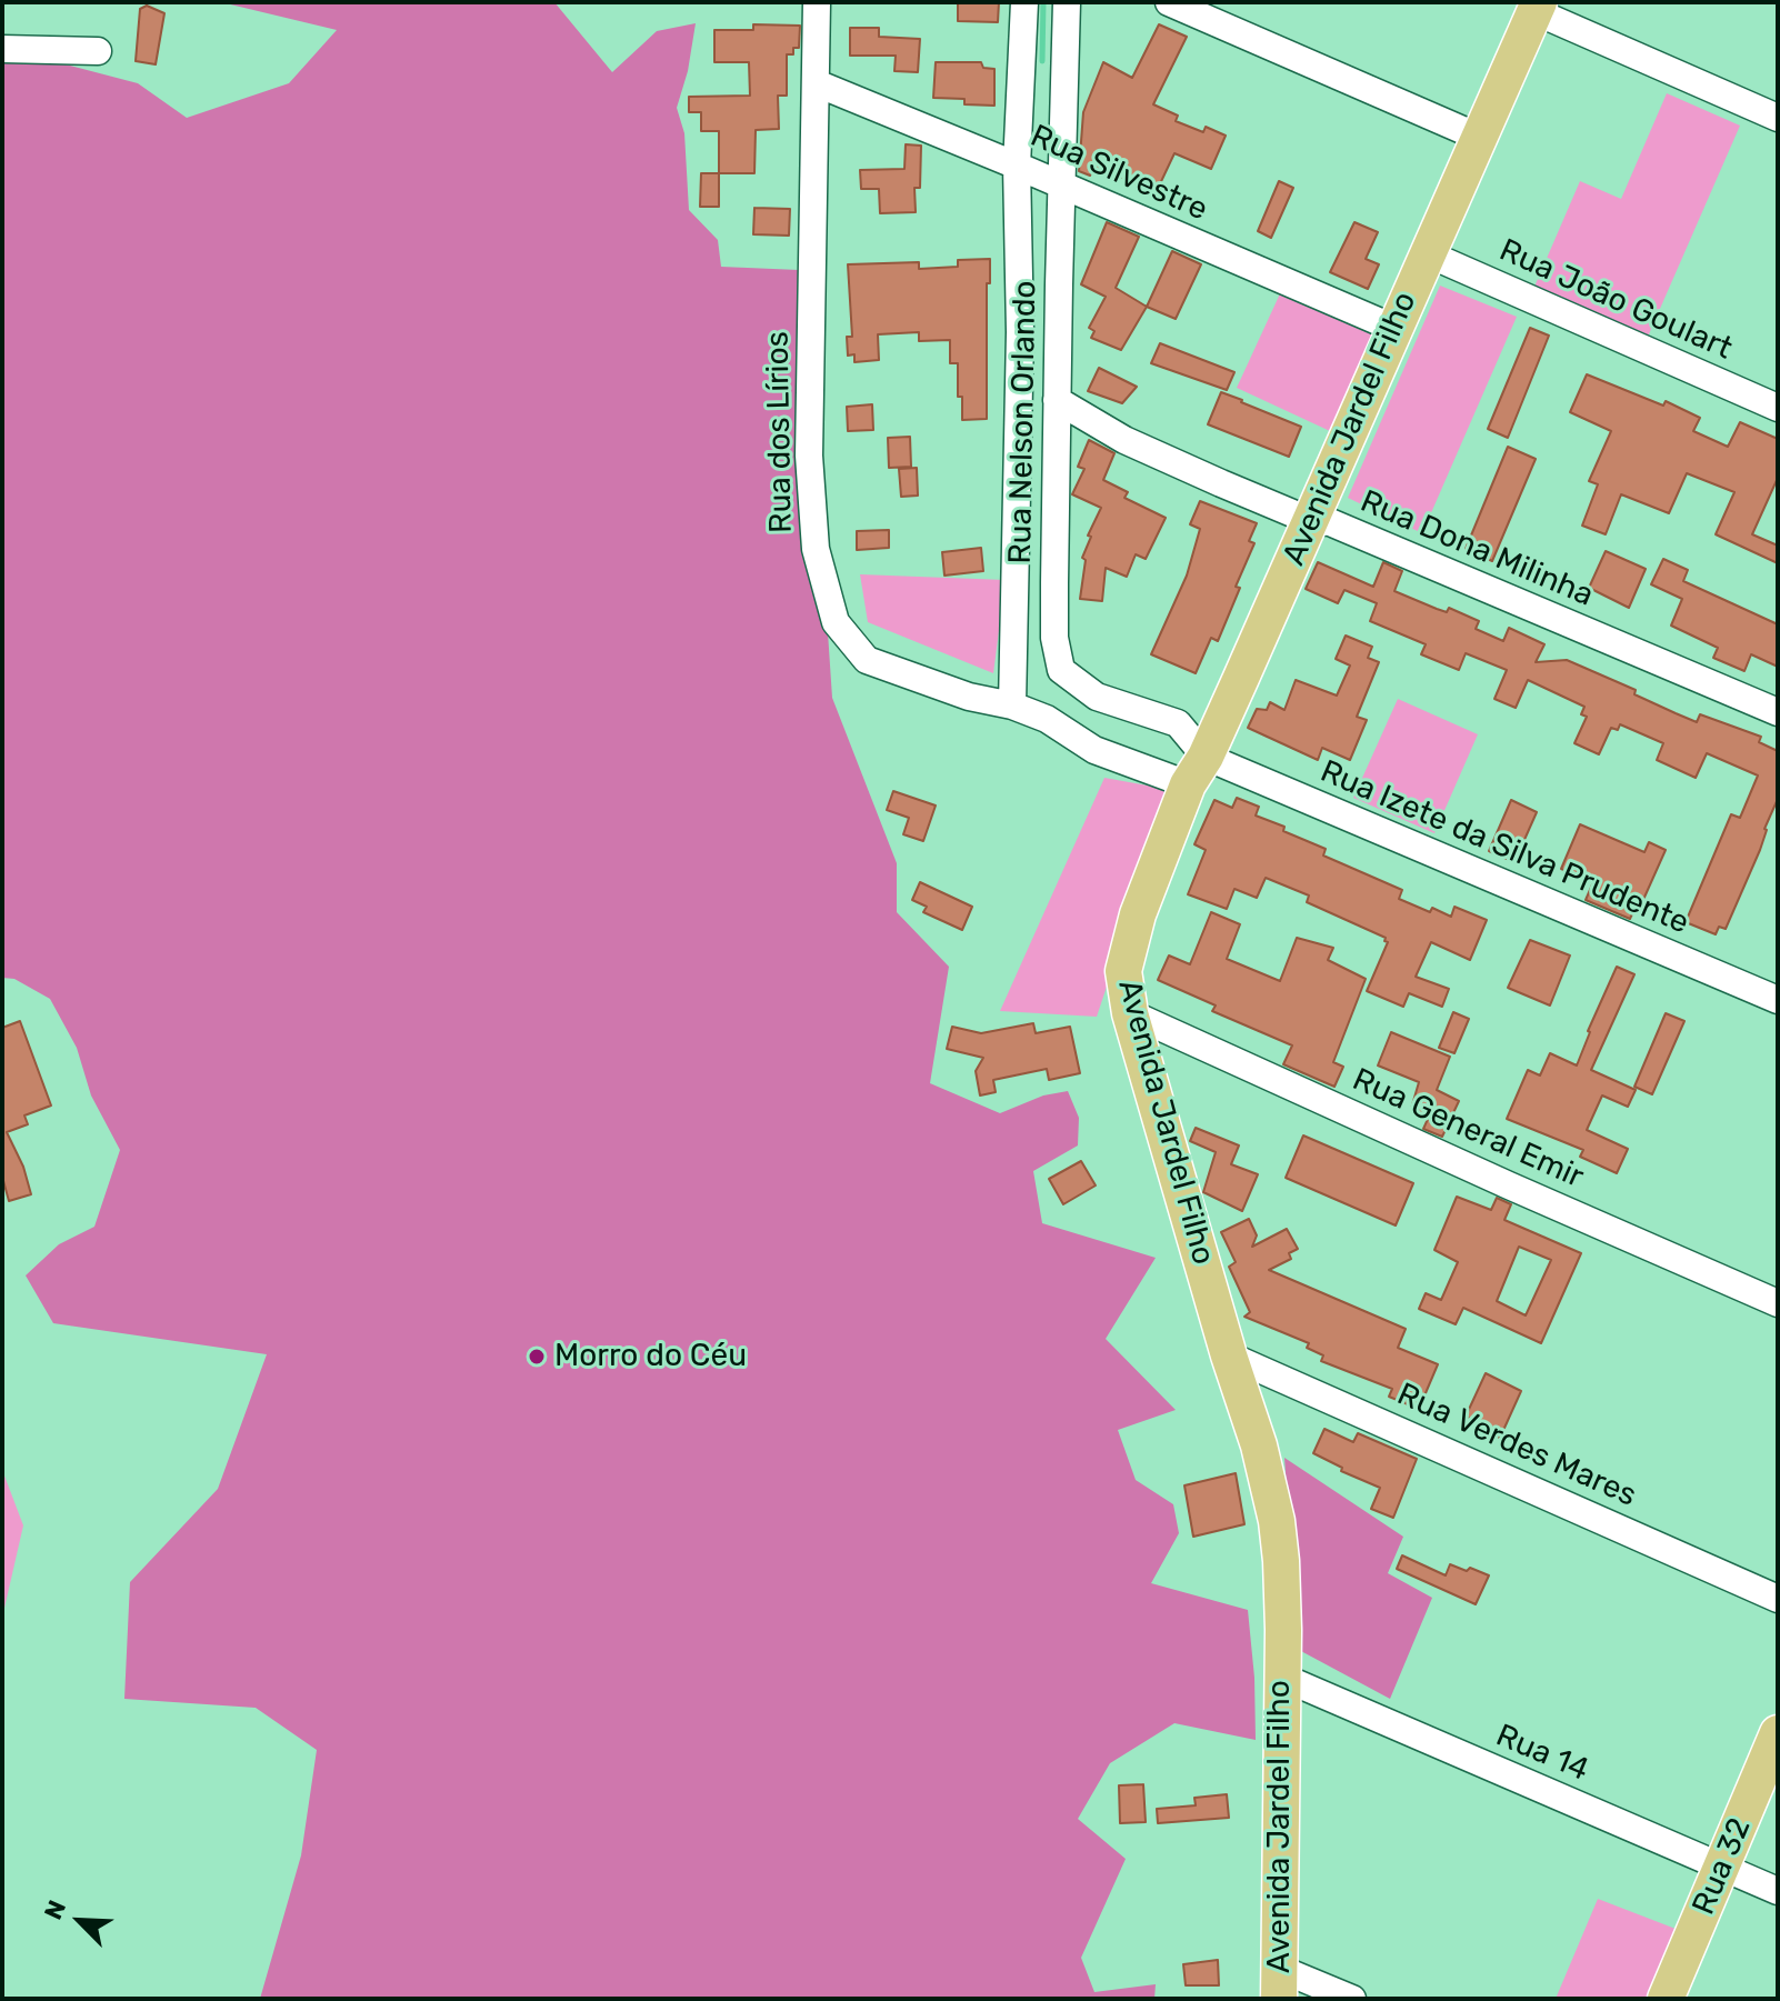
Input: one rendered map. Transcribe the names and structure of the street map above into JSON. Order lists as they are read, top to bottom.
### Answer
{
  "streets": {
    "main road": ["Avenida Jardel Filho", "Rua 32"],
    "street": [
      "Rua Silvestre",
      "Rua João Goulart",
      "Rua Nelson Orlando",
      "Rua dos Lírios",
      "Rua Dona Milinha",
      "Rua Izete da Silva Prudente",
      "Rua General Emir",
      "Rua Verdes Mares",
      "Rua 14"
    ]
  },
  "crossings": [
    ["Rua Silvestre", "Rua Nelson Orlando"],
    ["Rua Silvestre", "Avenida Jardel Filho"],
    ["Rua Silvestre", "Rua dos Lírios"],
    ["Rua João Goulart", "Avenida Jardel Filho"],
    ["Rua Nelson Orlando", "Avenida Jardel Filho"],
    ["Rua Nelson Orlando", "Rua dos Lírios"],
    ["Rua Nelson Orlando", "Rua Dona Milinha"],
    ["Rua Nelson Orlando", "Rua Izete da Silva Prudente"],
    ["Avenida Jardel Filho", "Rua dos Lírios"],
    ["Avenida Jardel Filho", "Rua Dona Milinha"],
    ["Avenida Jardel Filho", "Rua Izete da Silva Prudente"],
    ["Avenida Jardel Filho", "Rua General Emir"],
    ["Avenida Jardel Filho", "Rua Verdes Mares"],
    ["Avenida Jardel Filho", "Rua 14"],
    ["Rua dos Lírios", "Rua Izete da Silva Prudente"],
    ["Rua 14", "Rua 32"]
  ],
  "places": ["Morro do Céu"],
  "north": "top left"
}
